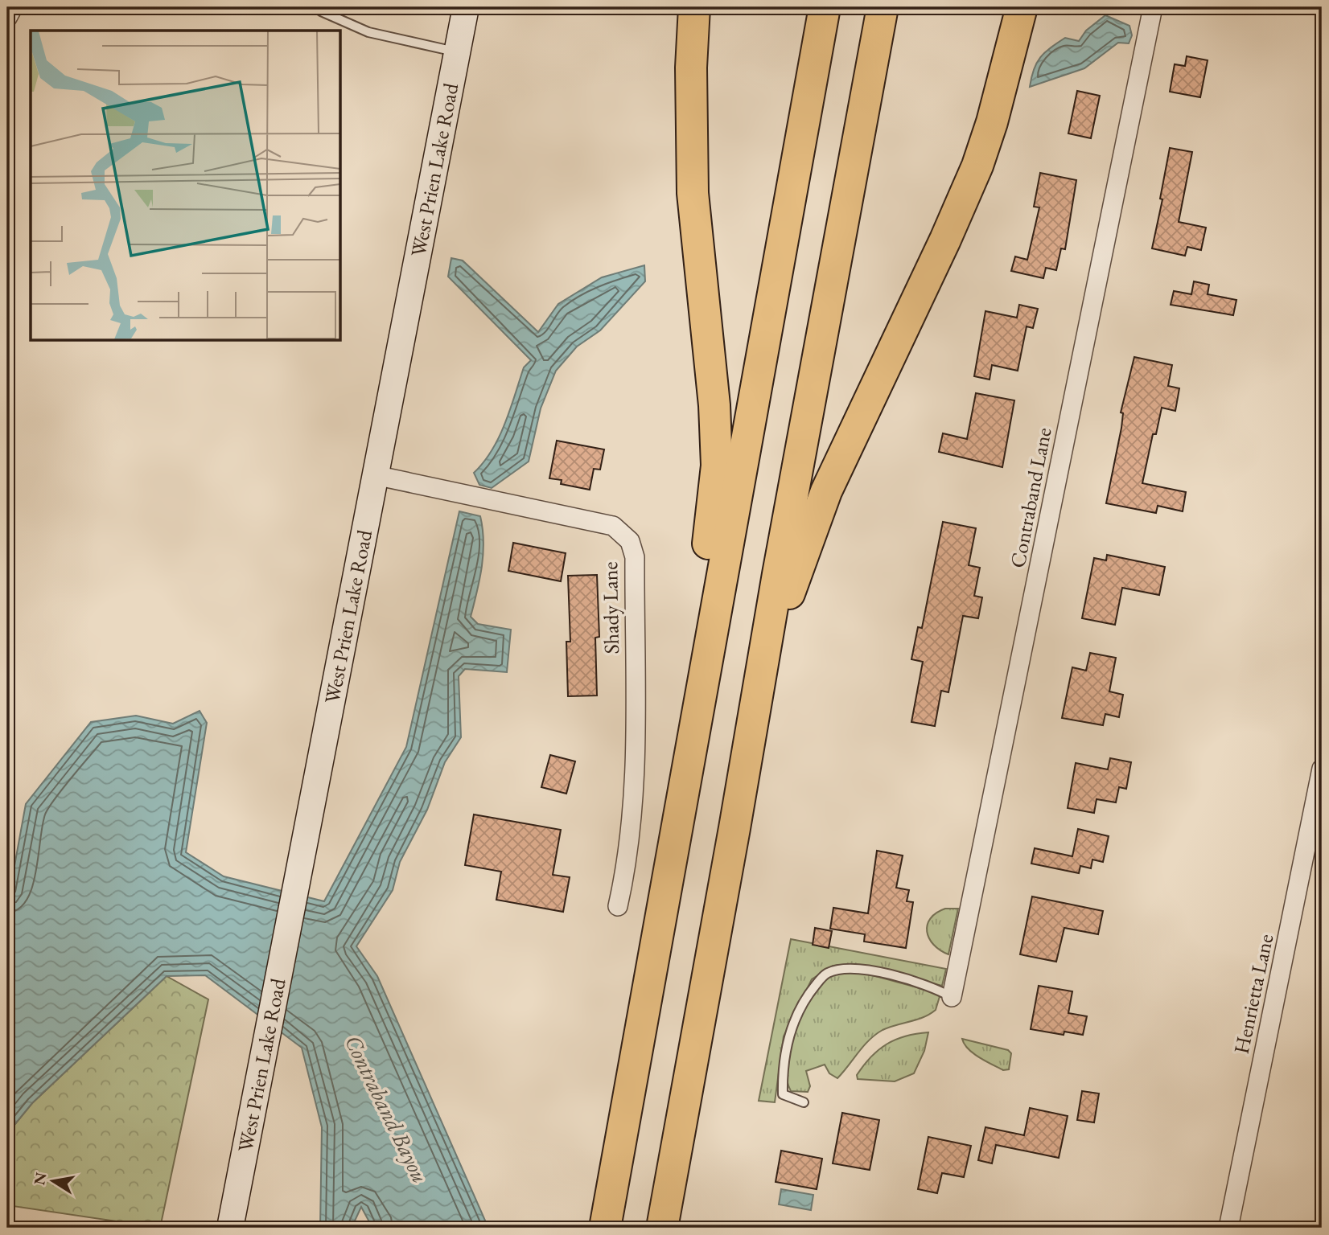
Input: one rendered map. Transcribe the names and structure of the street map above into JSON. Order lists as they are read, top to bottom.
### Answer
{
  "streets": {
    "street": [
      "West Prien Lake Road",
      "Contraband Lane",
      "Shady Lane",
      "Henrietta Lane"
    ]
  },
  "crossings": [
    ["West Prien Lake Road", "Shady Lane"]
  ],
  "water": ["Contraband Bayou"],
  "north": "left"
}
